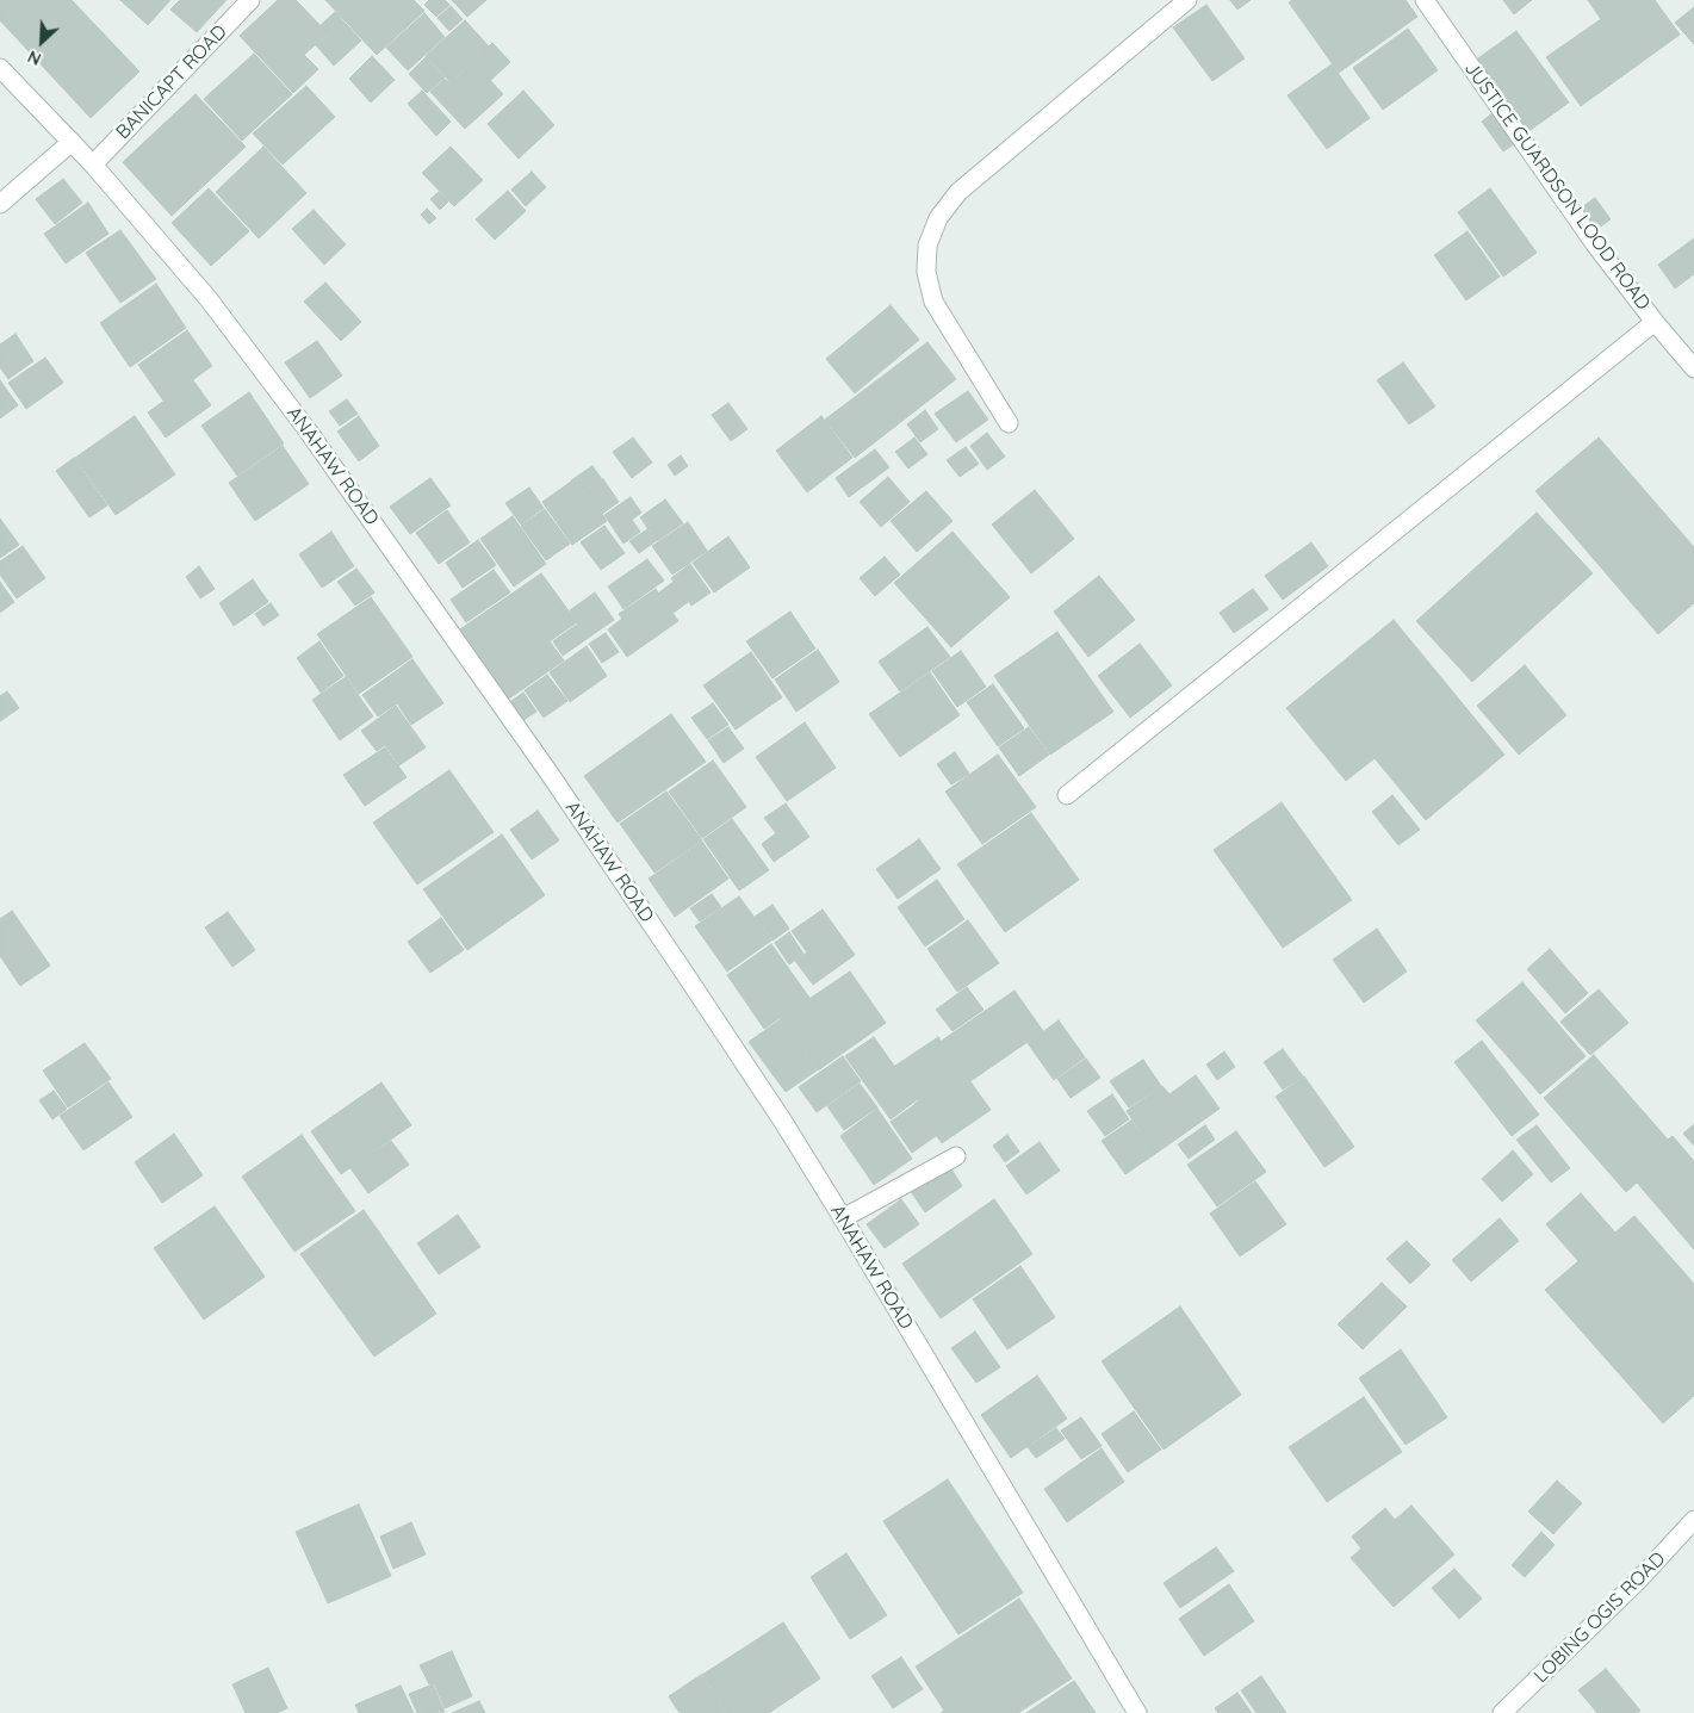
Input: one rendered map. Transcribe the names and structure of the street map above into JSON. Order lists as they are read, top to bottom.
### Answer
{
  "streets": {
    "street": [
      "BANICAPT ROAD",
      "JUSTICE GUARDSON LOOD ROAD",
      "ANAHAW ROAD",
      "LOBING OGIS ROAD"
    ]
  },
  "crossings": [
    ["BANICAPT ROAD", "ANAHAW ROAD"]
  ],
  "north": "bottom left"
}
